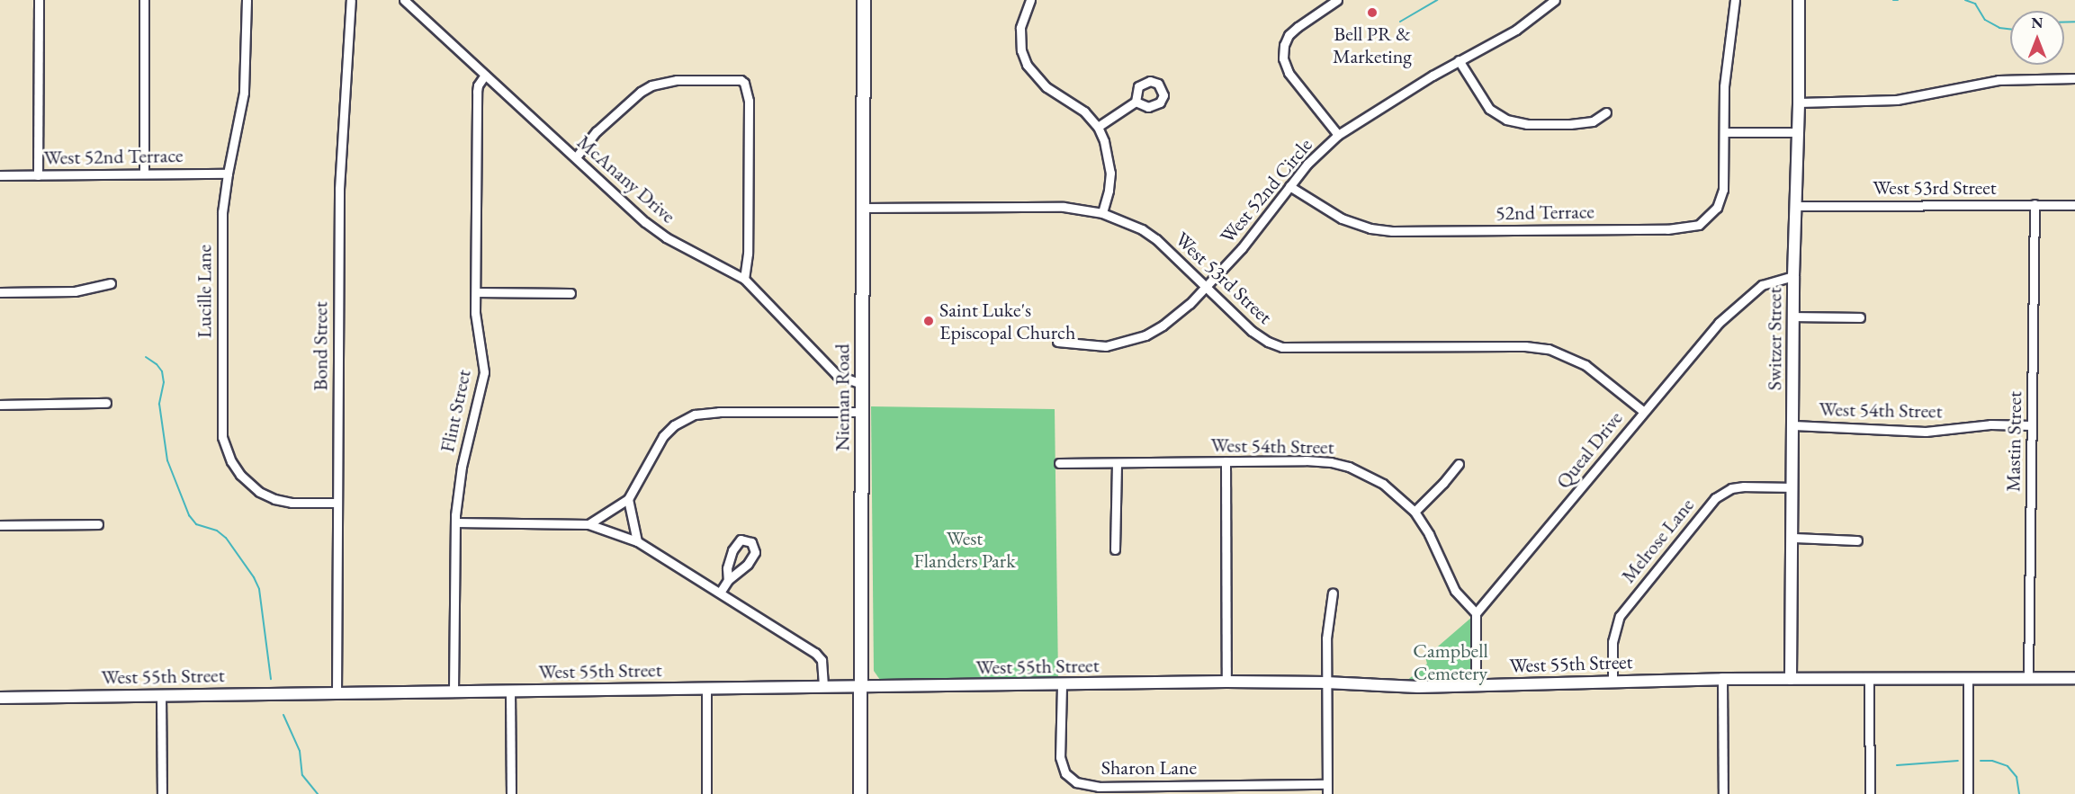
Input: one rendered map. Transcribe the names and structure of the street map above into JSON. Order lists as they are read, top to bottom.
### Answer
{
  "streets": {
    "main road": ["Nieman Road"],
    "street": [
      "West 52nd Terrace",
      "McAnany Drive",
      "West 53rd Street",
      "West 52nd Circle",
      "52nd Terrace",
      "Lucille Lane",
      "Switzer Street",
      "Bond Street",
      "West 54th Street",
      "Flint Street",
      "Mastin Street",
      "Queal Drive",
      "Melrose Lane",
      "West 55th Street",
      "Sharon Lane"
    ]
  },
  "crossings": [
    ["West 52nd Terrace", "Lucille Lane"],
    ["McAnany Drive", "Nieman Road"],
    ["McAnany Drive", "Flint Street"],
    ["West 53rd Street", "West 52nd Circle"],
    ["West 53rd Street", "Switzer Street"],
    ["West 53rd Street", "Nieman Road"],
    ["West 53rd Street", "Mastin Street"],
    ["West 53rd Street", "Queal Drive"],
    ["West 52nd Circle", "52nd Terrace"],
    ["Lucille Lane", "Bond Street"],
    ["Switzer Street", "West 54th Street"],
    ["Switzer Street", "Queal Drive"],
    ["Switzer Street", "Melrose Lane"],
    ["Switzer Street", "West 55th Street"],
    ["Bond Street", "West 55th Street"],
    ["Nieman Road", "West 55th Street"],
    ["West 54th Street", "Mastin Street"],
    ["West 54th Street", "Queal Drive"],
    ["Flint Street", "West 55th Street"],
    ["Mastin Street", "West 55th Street"],
    ["Melrose Lane", "West 55th Street"],
    ["West 55th Street", "Sharon Lane"]
  ],
  "parks": ["West Flanders Park", "Campbell Cemetery"],
  "places": ["Bell PR & Marketing", "Saint Luke's Episcopal Church"],
  "north": "top"
}
